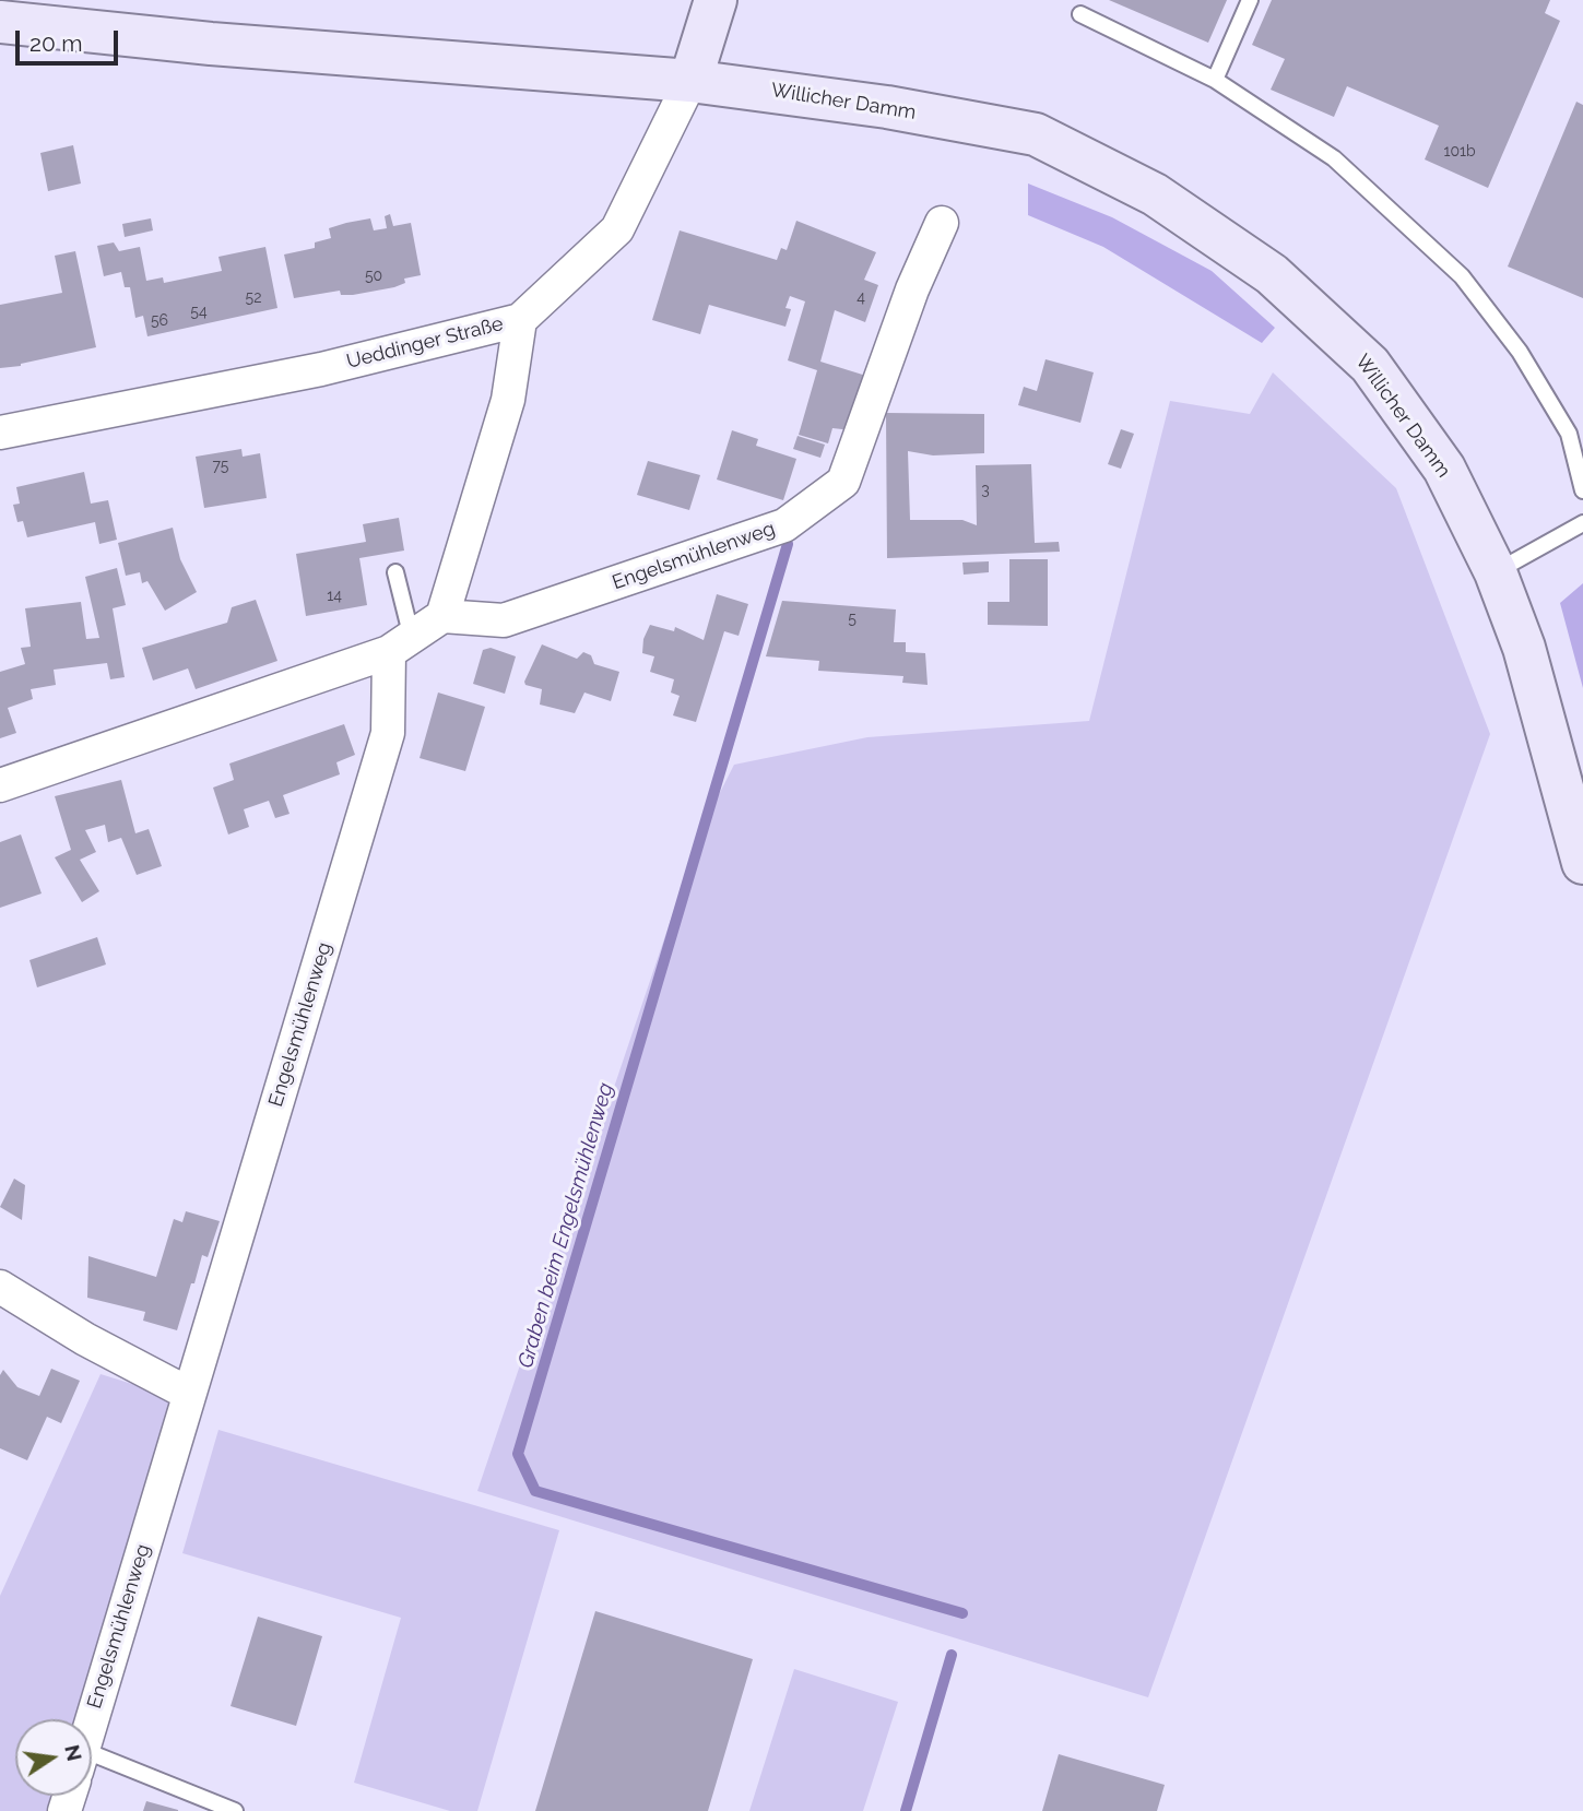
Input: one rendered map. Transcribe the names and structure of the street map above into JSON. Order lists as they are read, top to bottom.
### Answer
{
  "streets": {
    "main road": ["Willicher Damm", "Ueddinger Straße"],
    "street": ["Engelsmühlenweg"]
  },
  "crossings": [
    ["Willicher Damm", "Ueddinger Straße"]
  ],
  "water": ["Graben beim Engelsmühlenweg"],
  "house_numbers": [
    "101b",
    "50",
    "52",
    "4",
    "54",
    "56",
    "75",
    "3",
    "14",
    "5"
  ],
  "scale_bar": "20 m",
  "north": "right"
}
